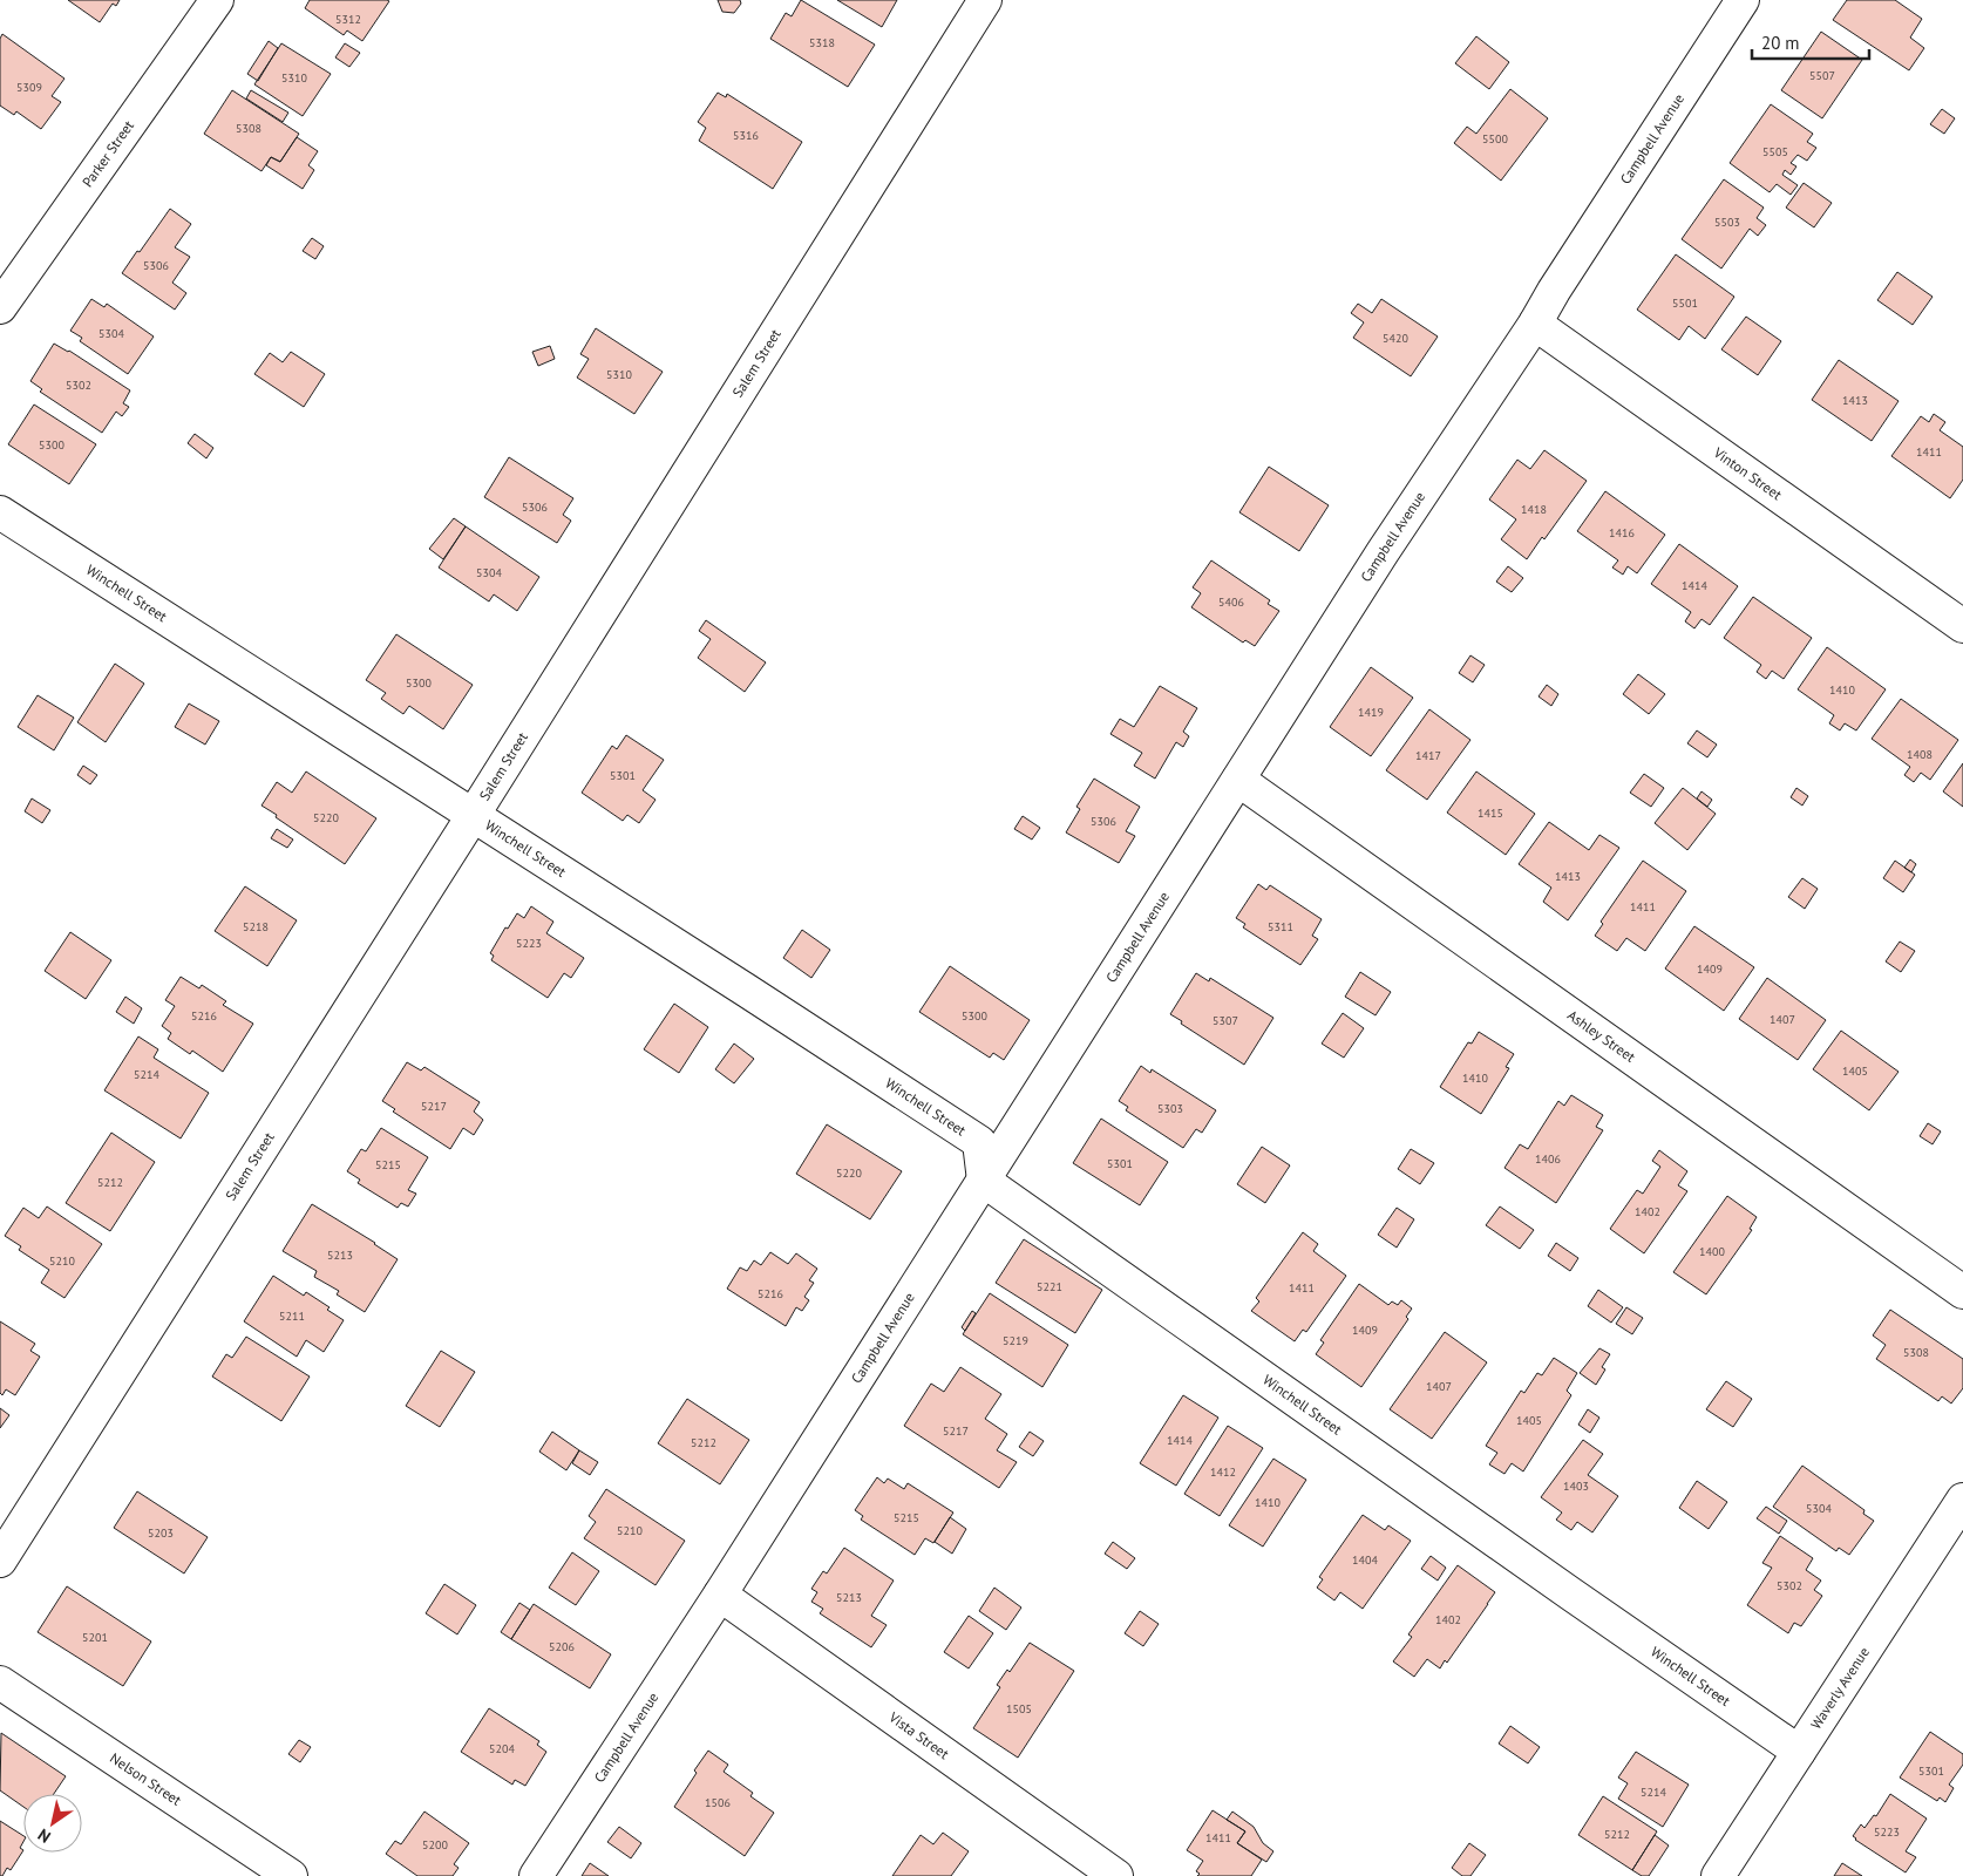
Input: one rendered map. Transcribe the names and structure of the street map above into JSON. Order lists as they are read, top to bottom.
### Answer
{
  "streets": {
    "street": [
      "Campbell Avenue",
      "Parker Street",
      "Salem Street",
      "Vinton Street",
      "Winchell Street",
      "Ashley Street",
      "Waverly Avenue",
      "Vista Street",
      "Nelson Street"
    ]
  },
  "crossings": [
    ["Campbell Avenue", "Vinton Street"],
    ["Campbell Avenue", "Winchell Street"],
    ["Campbell Avenue", "Ashley Street"],
    ["Campbell Avenue", "Vista Street"],
    ["Salem Street", "Winchell Street"],
    ["Winchell Street", "Waverly Avenue"]
  ],
  "house_numbers": [
    "5312",
    "5318",
    "5507",
    "5310",
    "5309",
    "5308",
    "5316",
    "5500",
    "5505",
    "5503",
    "5306",
    "5501",
    "5304",
    "5420",
    "5310",
    "5302",
    "1413",
    "5300",
    "1411",
    "5306",
    "1418",
    "1416",
    "5304",
    "1414",
    "5406",
    "5300",
    "1410",
    "1419",
    "1408",
    "1417",
    "5301",
    "1415",
    "5220",
    "5306",
    "1413",
    "1411",
    "5218",
    "5311",
    "5223",
    "1409",
    "5216",
    "5300",
    "1407",
    "5307",
    "1405",
    "5214",
    "1410",
    "5217",
    "5303",
    "1406",
    "5301",
    "5215",
    "5220",
    "5212",
    "1402",
    "1400",
    "5213",
    "5210",
    "5221",
    "1411",
    "5216",
    "5211",
    "1409",
    "5219",
    "5308",
    "1407",
    "1405",
    "5217",
    "1414",
    "5212",
    "1412",
    "1403",
    "1410",
    "5304",
    "5215",
    "5210",
    "5203",
    "1404",
    "5302",
    "5213",
    "1402",
    "5201",
    "5206",
    "1505",
    "5204",
    "5301",
    "5214",
    "1506",
    "5223",
    "5212",
    "1411",
    "5200"
  ],
  "scale_bar": "20 m",
  "north": "bottom left"
}
